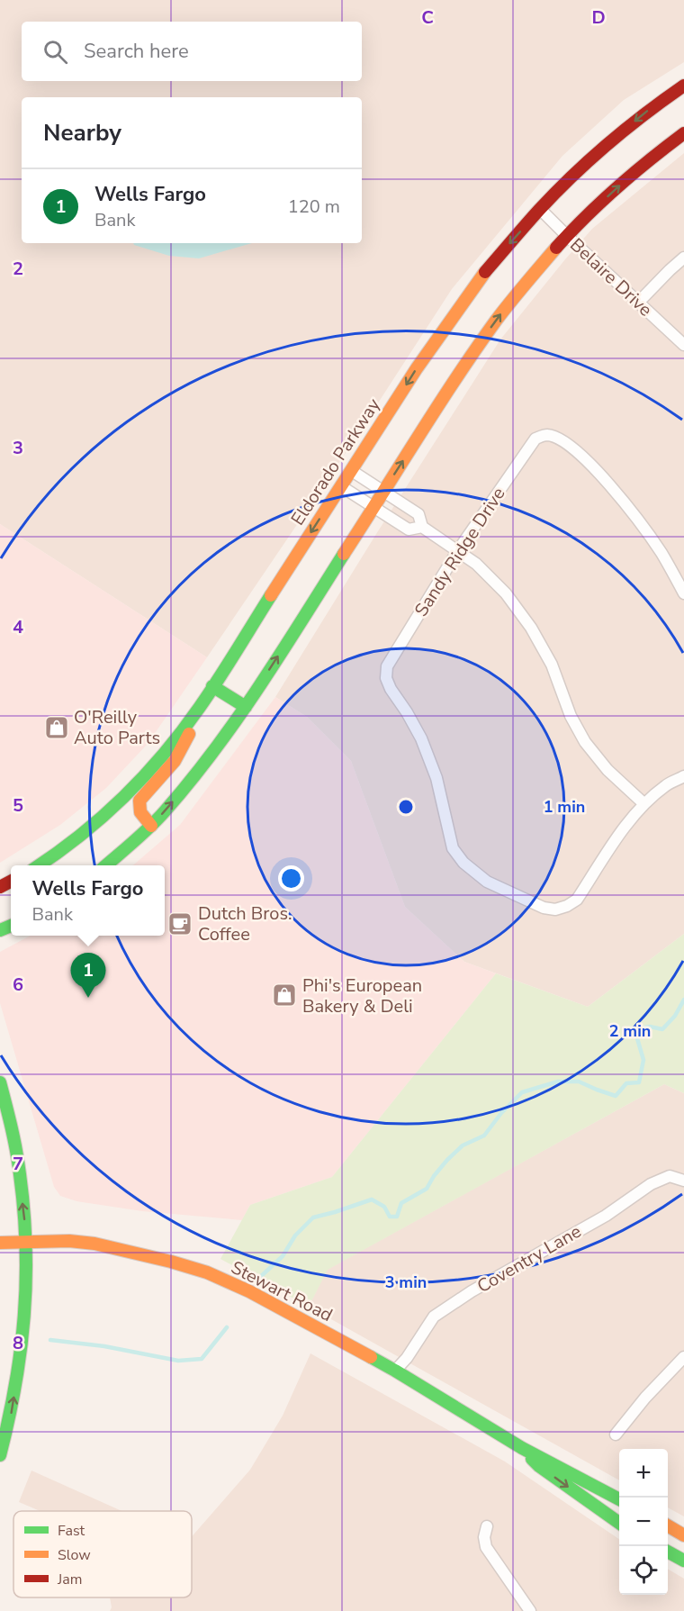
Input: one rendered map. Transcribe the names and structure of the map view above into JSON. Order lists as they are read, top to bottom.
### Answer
{
  "streets": {
    "main road": ["Eldorado Parkway", "Stewart Road"],
    "street": ["Belaire Drive", "Sandy Ridge Drive", "Coventry Lane"]
  },
  "crossings": [
    ["Belaire Drive", "Eldorado Parkway"],
    ["Coventry Lane", "Stewart Road"]
  ],
  "places": {
    "shop": ["O'Reilly Auto Parts", "Phi's European Bakery & Deli"],
    "cafe": ["Dutch Bros. Coffee"]
  },
  "legend": ["Fast", "Slow", "Jam"],
  "page": {
    "search": "Search here",
    "heading": "Nearby",
    "list": [
      {
        "mark": "1",
        "name": "Wells Fargo",
        "note": "Bank",
        "value": "120 m"
      }
    ],
    "popup": ["Wells Fargo", "Bank"],
    "pins": "1",
    "map_buttons": ["+", "−"]
  },
  "grid": {
    "columns": ["C", "D"],
    "rows": [
      "2",
      "3",
      "4",
      "5",
      "6",
      "7",
      "8"
    ]
  },
  "rings": ["1 min", "2 min", "3 min"]
}
